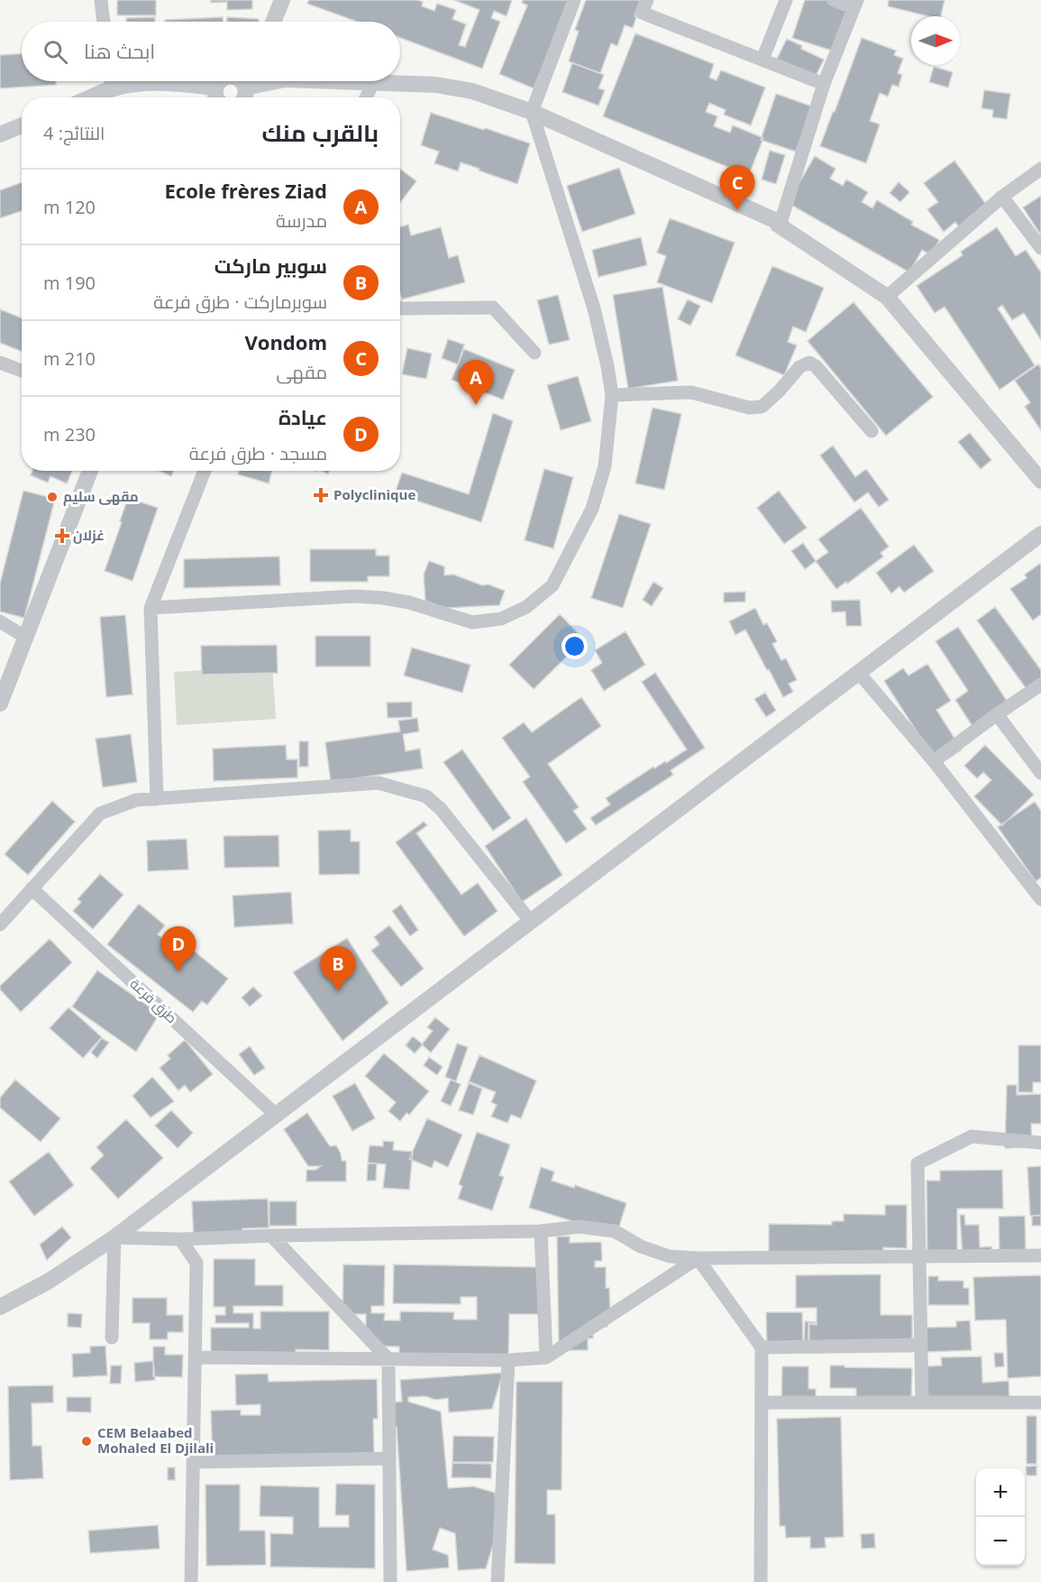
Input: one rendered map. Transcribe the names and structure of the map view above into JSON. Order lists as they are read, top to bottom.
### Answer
{
  "streets": {
    "street": ["طرق فرعة"]
  },
  "places": {
    "health": ["Polyclinique", "غزلان"],
    "other": ["مقهى سليم", "CEM Belaabed Mohaled El Djilali"]
  },
  "north": "right",
  "page": {
    "search": "ابحث هنا",
    "heading": ["بالقرب منك", "النتائج: 4"],
    "pins": [
      "C",
      "A",
      "D",
      "B"
    ],
    "list": [
      {
        "mark": "A",
        "name": "Ecole frères Ziad",
        "note": "مدرسة",
        "value": "120 m"
      },
      {
        "mark": "B",
        "name": "سوبير ماركت",
        "note": "سوبرماركت · طرق فرعة",
        "value": "190 m"
      },
      {
        "mark": "C",
        "name": "Vondom",
        "note": "مقهى",
        "value": "210 m"
      },
      {
        "mark": "D",
        "name": "عيادة",
        "note": "مسجد · طرق فرعة",
        "value": "230 m"
      }
    ],
    "map_buttons": ["+", "−"]
  }
}
